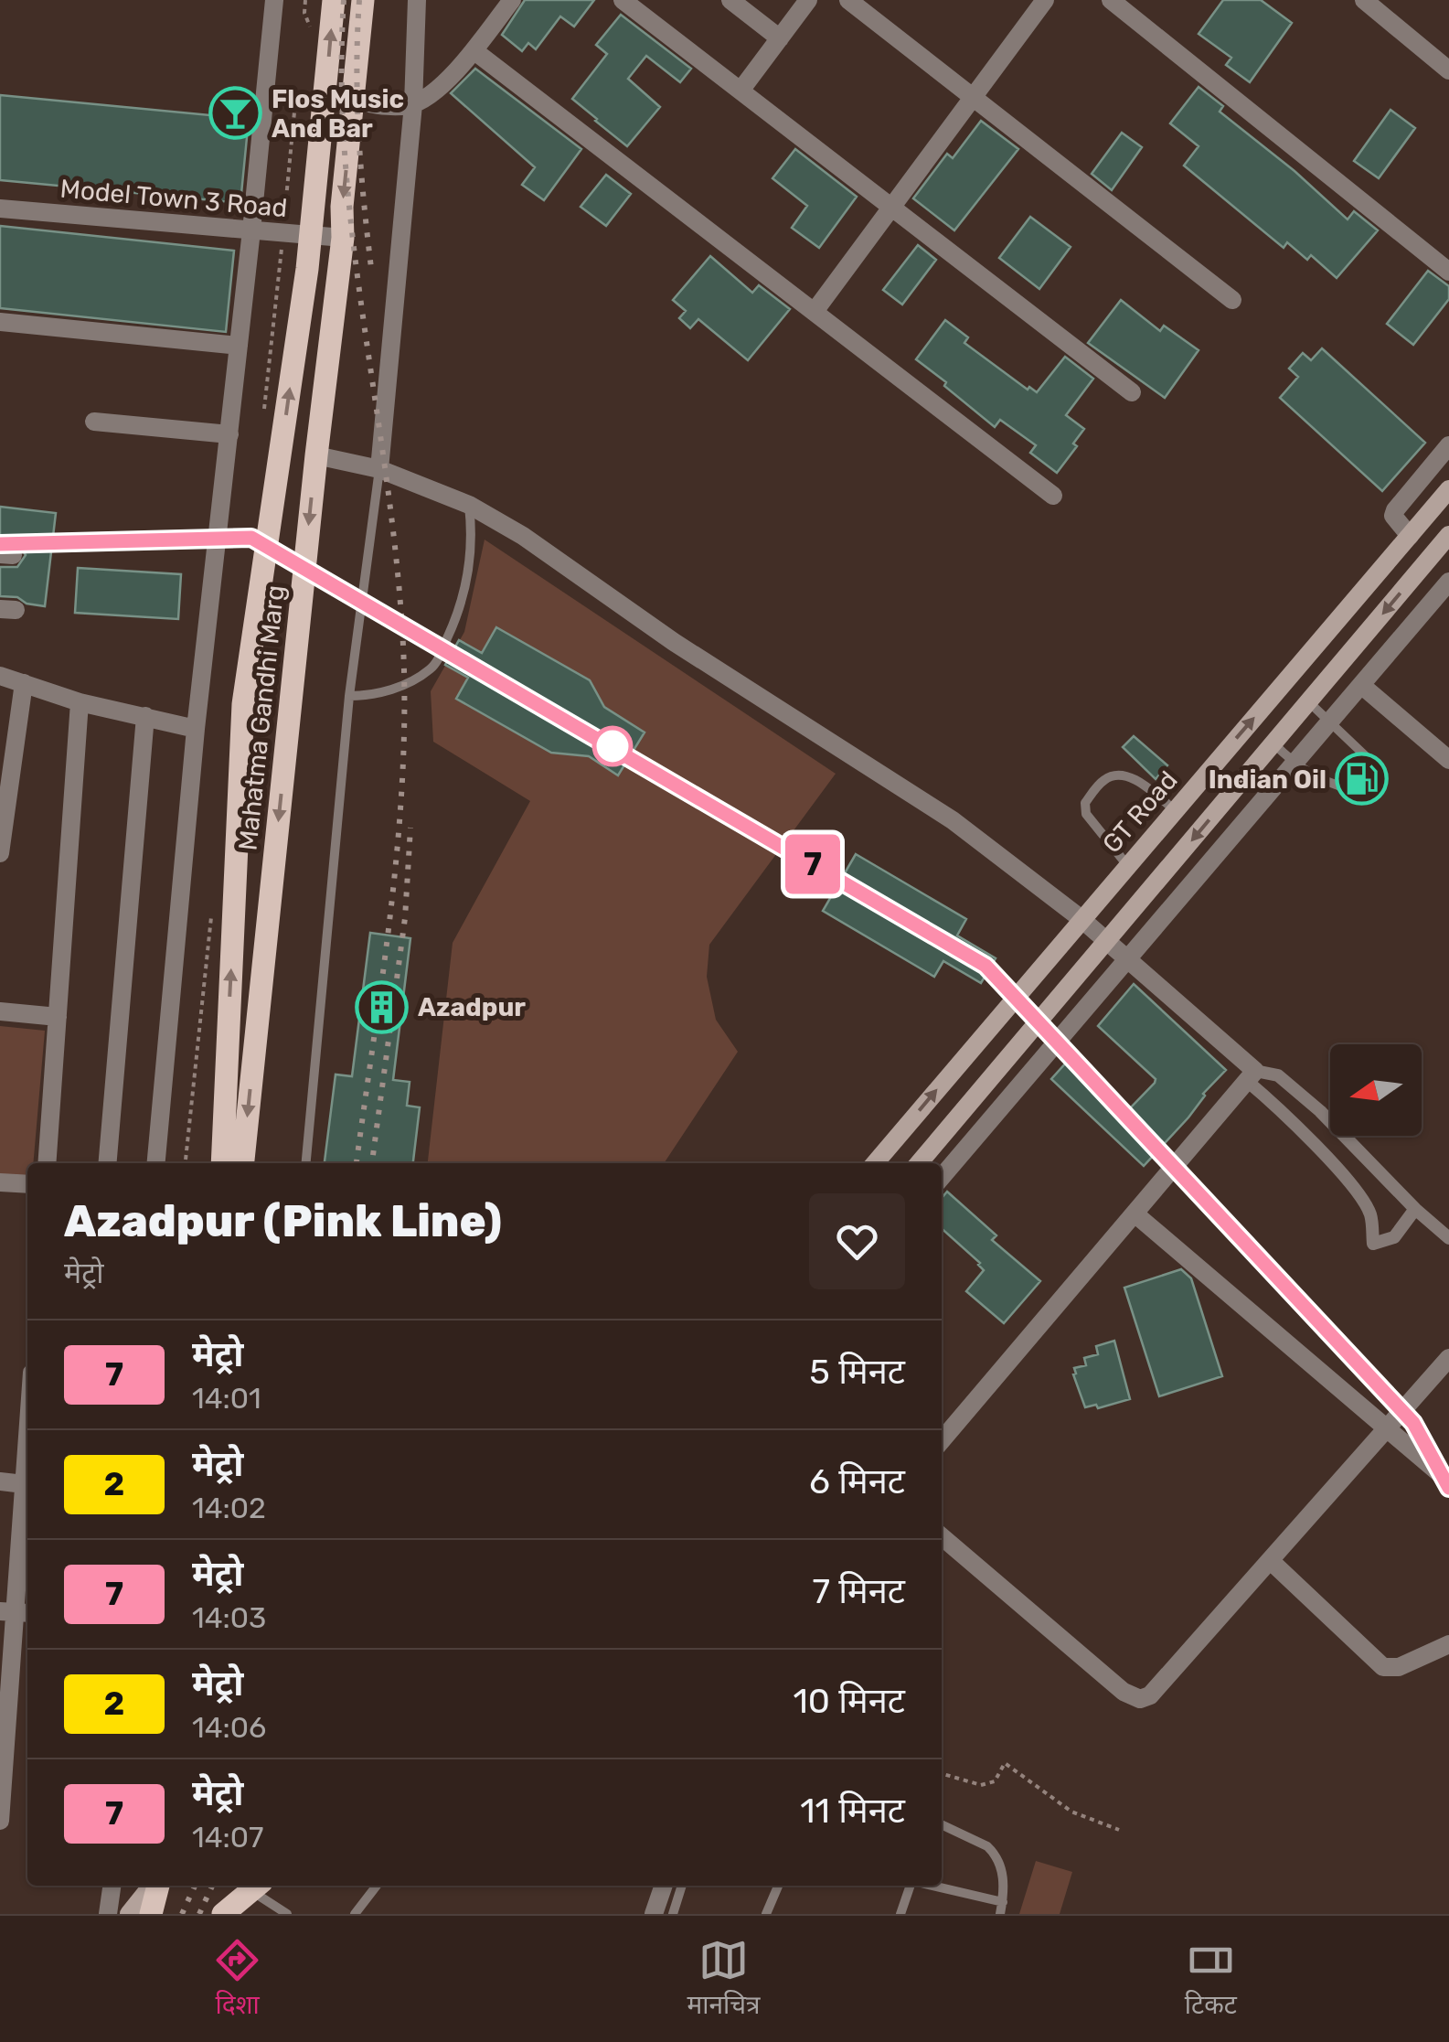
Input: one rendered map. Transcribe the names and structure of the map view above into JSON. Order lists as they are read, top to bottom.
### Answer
{
  "streets": {
    "main road": ["Mahatma Gandhi Marg", "GT Road"],
    "street": ["Model Town 3 Road"]
  },
  "crossings": [
    ["Model Town 3 Road", "Mahatma Gandhi Marg"]
  ],
  "places": {
    "bar": ["Flos Music And Bar"],
    "fuel station": ["Indian Oil"],
    "building": ["Azadpur"]
  },
  "lines": ["metro line 7"],
  "north": "left",
  "page": {
    "on_map": "7",
    "heading": ["Azadpur (Pink Line)", "मेट्रो"],
    "list": [
      {
        "mark": "7",
        "name": "मेट्रो",
        "note": "14:01",
        "value": "5 मिनट"
      },
      {
        "mark": "2",
        "name": "मेट्रो",
        "note": "14:02",
        "value": "6 मिनट"
      },
      {
        "mark": "7",
        "name": "मेट्रो",
        "note": "14:03",
        "value": "7 मिनट"
      },
      {
        "mark": "2",
        "name": "मेट्रो",
        "note": "14:06",
        "value": "10 मिनट"
      },
      {
        "mark": "7",
        "name": "मेट्रो",
        "note": "14:07",
        "value": "11 मिनट"
      }
    ],
    "tabs": ["दिशा", "मानचित्र", "टिकट"]
  }
}
